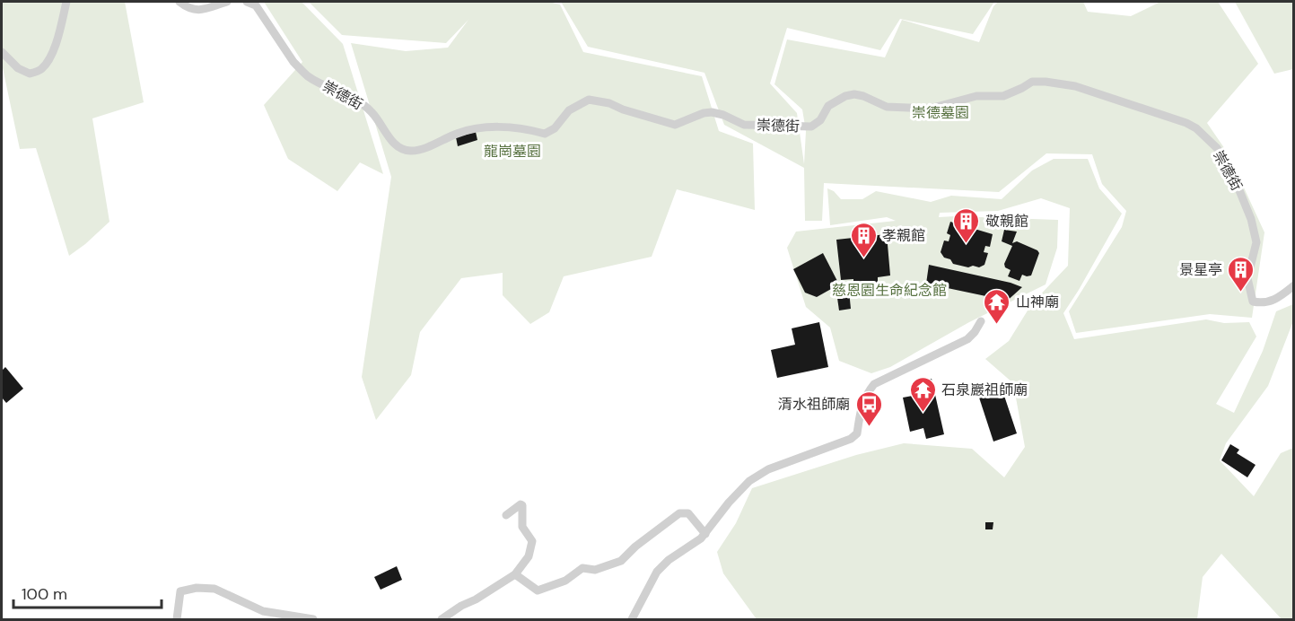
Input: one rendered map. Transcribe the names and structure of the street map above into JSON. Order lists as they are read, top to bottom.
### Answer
{
  "streets": {
    "street": ["崇德街"]
  },
  "parks": ["崇德墓園", "龍崗墓園", "慈恩園生命紀念館"],
  "places": {
    "building": ["敬親館", "孝親館", "景星亭"],
    "temple": ["山神廟", "石泉巖祖師廟"],
    "bus stop": ["清水祖師廟"]
  },
  "scale_bar": "100 m"
}
